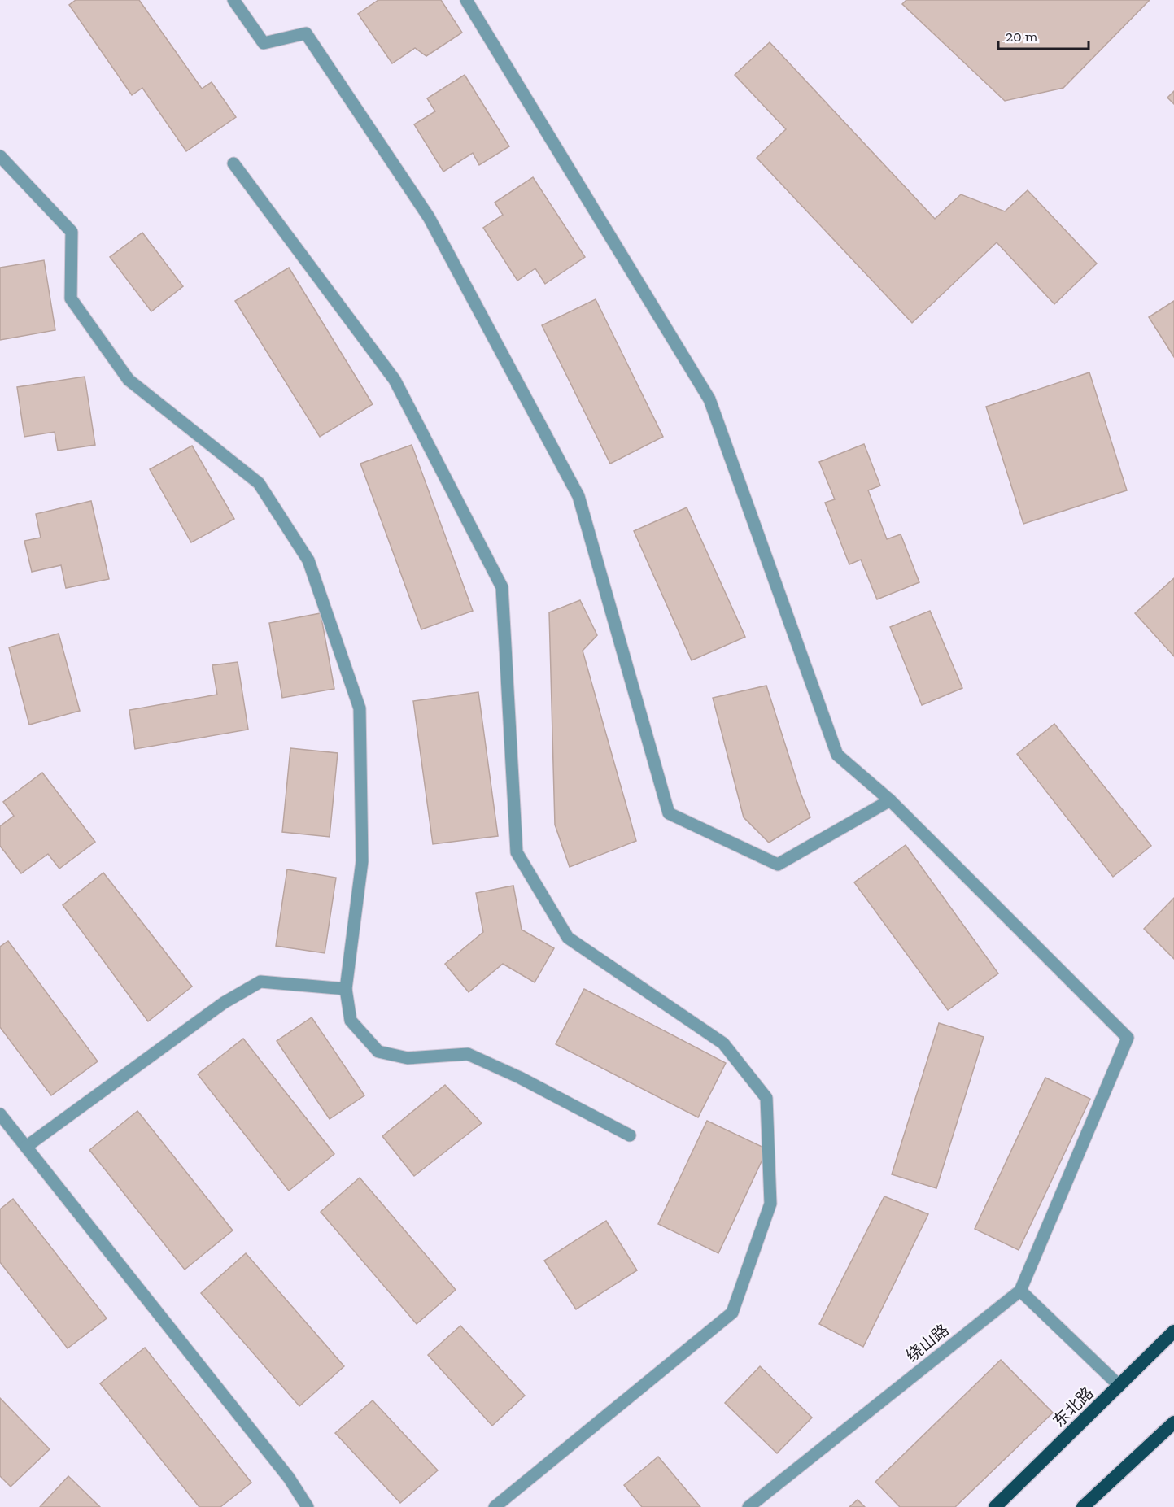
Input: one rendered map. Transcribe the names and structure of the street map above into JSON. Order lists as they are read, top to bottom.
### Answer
{
  "streets": {
    "highway": ["东北路"],
    "street": ["绕山路"]
  },
  "scale_bar": "20 m"
}
